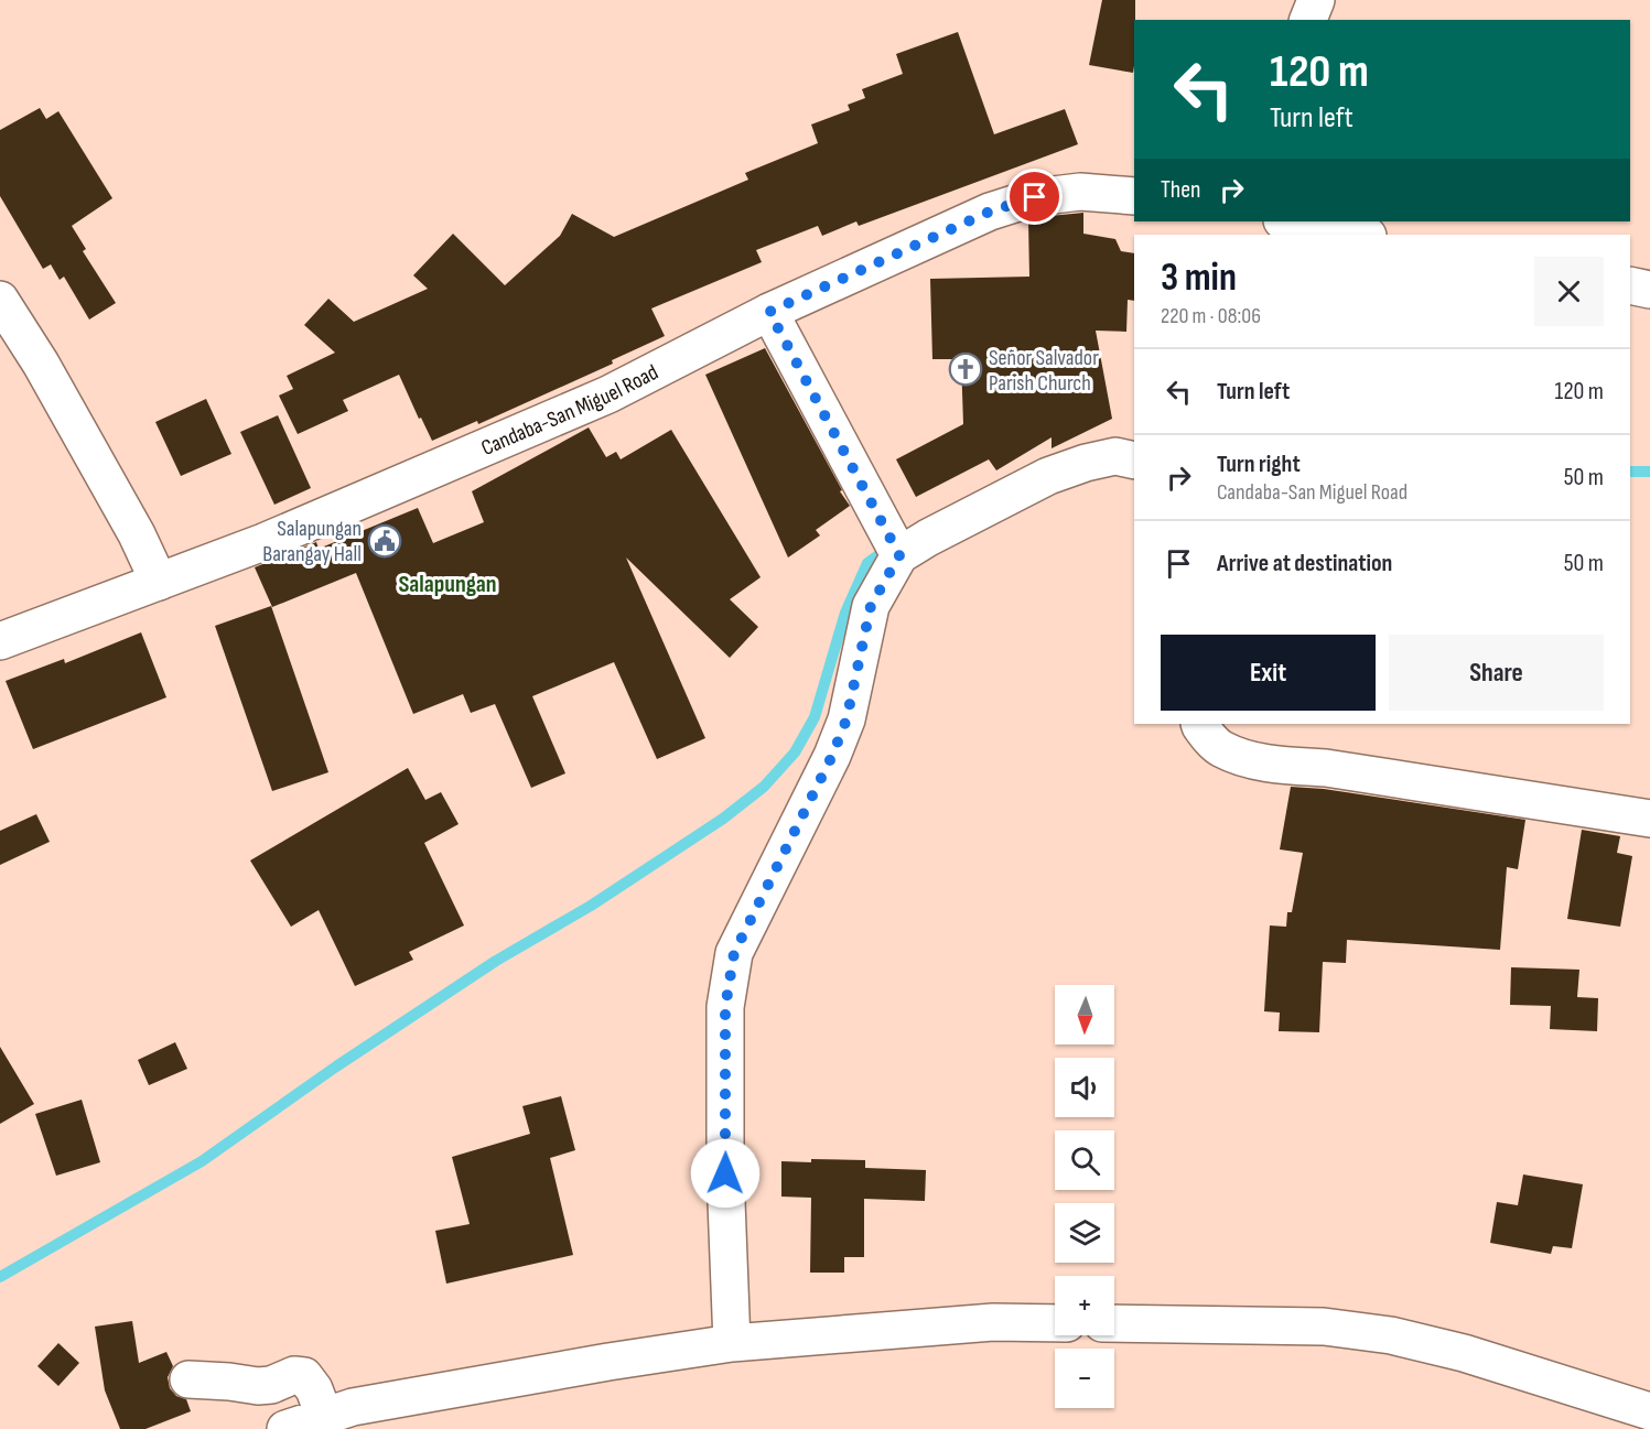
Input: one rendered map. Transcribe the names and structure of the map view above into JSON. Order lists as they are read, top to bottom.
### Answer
{
  "streets": {
    "street": ["Candaba-San Miguel Road"]
  },
  "districts": ["Salapungan"],
  "places": {
    "church": ["Señor Salvador Parish Church"],
    "public building": ["Salapungan Barangay Hall"]
  },
  "north": "bottom",
  "page": {
    "turn": ["120 m", "Turn left"],
    "then": "Then",
    "heading": ["3 min", "220 m · 08:06"],
    "list": [
      {
        "name": "Turn left",
        "value": "120 m"
      },
      {
        "name": "Turn right",
        "note": "Candaba-San Miguel Road",
        "value": "50 m"
      },
      {
        "name": "Arrive at destination",
        "value": "50 m"
      }
    ],
    "buttons": ["Exit", "Share"],
    "map_buttons": ["+", "−"]
  }
}
